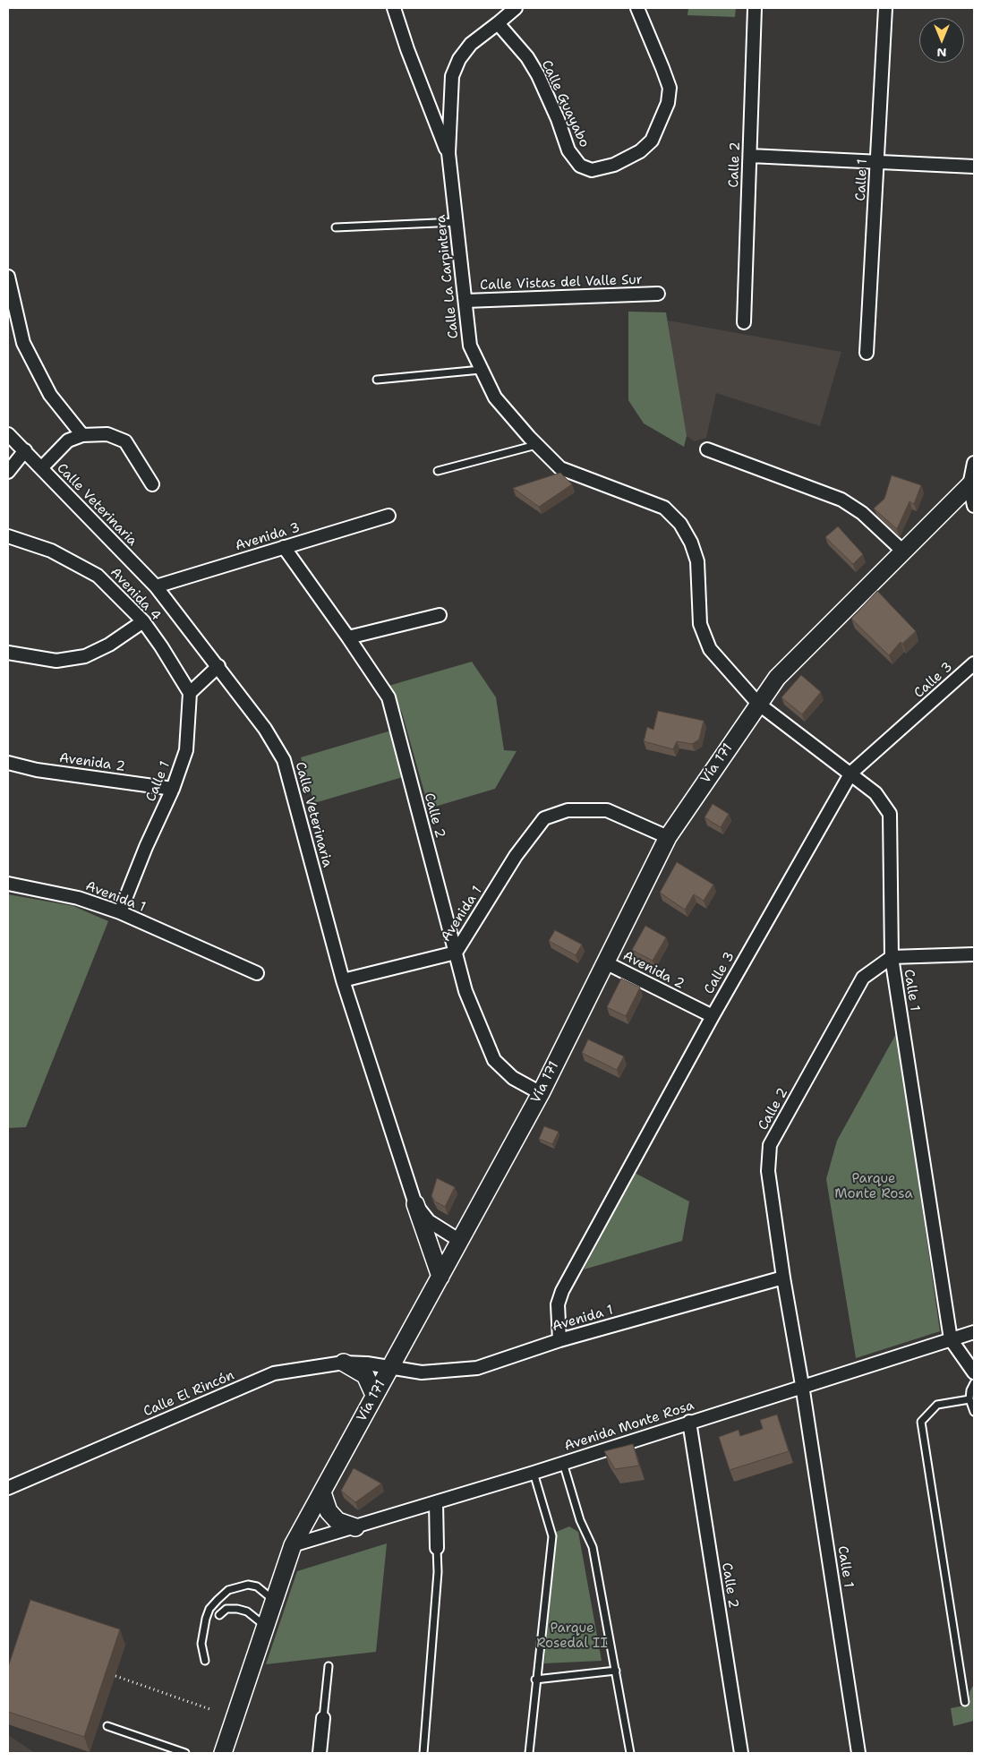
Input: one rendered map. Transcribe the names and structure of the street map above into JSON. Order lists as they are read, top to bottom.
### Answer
{
  "streets": {
    "main road": ["Vía 171"],
    "street": [
      "Calle Guayabo",
      "Calle 2",
      "Calle 1",
      "Calle La Carpintera",
      "Calle Vistas del Valle Sur",
      "Calle Veterinaria",
      "Avenida 3",
      "Avenida 4",
      "Calle 3",
      "Avenida 2",
      "Avenida 1",
      "Calle El Rincón",
      "Avenida Monte Rosa"
    ]
  },
  "crossings": [
    ["Calle Guayabo", "Calle La Carpintera"],
    ["Calle 2", "Calle 1"],
    ["Calle 2", "Avenida 3"],
    ["Calle 2", "Vía 171"],
    ["Calle 2", "Avenida 1"],
    ["Calle 2", "Avenida Monte Rosa"],
    ["Calle 1", "Calle La Carpintera"],
    ["Calle 1", "Avenida 4"],
    ["Calle 1", "Calle 3"],
    ["Calle 1", "Avenida 2"],
    ["Calle 1", "Vía 171"],
    ["Calle 1", "Avenida 1"],
    ["Calle 1", "Avenida Monte Rosa"],
    ["Calle La Carpintera", "Calle Vistas del Valle Sur"],
    ["Calle La Carpintera", "Vía 171"],
    ["Calle Veterinaria", "Avenida 3"],
    ["Calle Veterinaria", "Vía 171"],
    ["Calle Veterinaria", "Avenida 1"],
    ["Calle 3", "Avenida 2"],
    ["Calle 3", "Avenida 1"],
    ["Avenida 2", "Vía 171"],
    ["Vía 171", "Avenida 1"],
    ["Vía 171", "Calle El Rincón"],
    ["Vía 171", "Avenida Monte Rosa"],
    ["Avenida 1", "Calle El Rincón"]
  ],
  "parks": ["Parque Monte Rosa", "Parque Rosedal II"],
  "north": "bottom"
}
